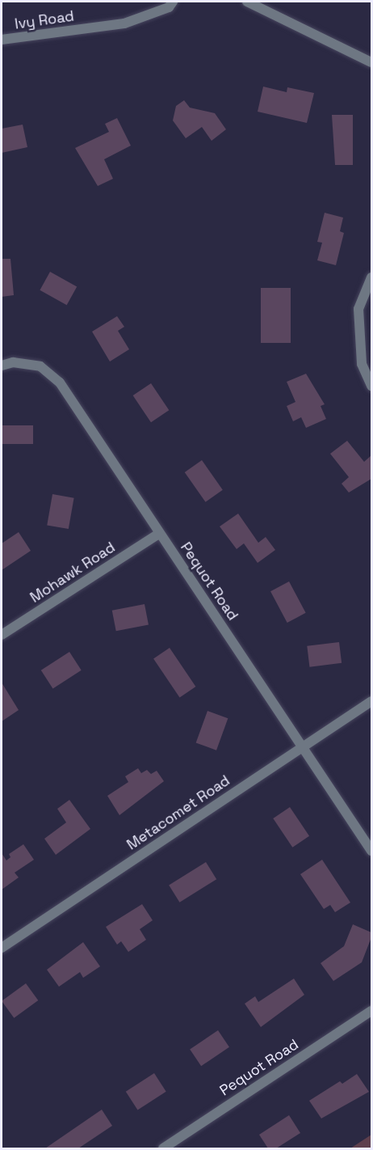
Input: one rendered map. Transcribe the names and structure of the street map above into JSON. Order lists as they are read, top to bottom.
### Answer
{
  "streets": {
    "street": [
      "Ivy Road",
      "Mohawk Road",
      "Pequot Road",
      "Metacomet Road"
    ]
  },
  "crossings": [
    ["Mohawk Road", "Pequot Road"],
    ["Pequot Road", "Metacomet Road"]
  ]
}
